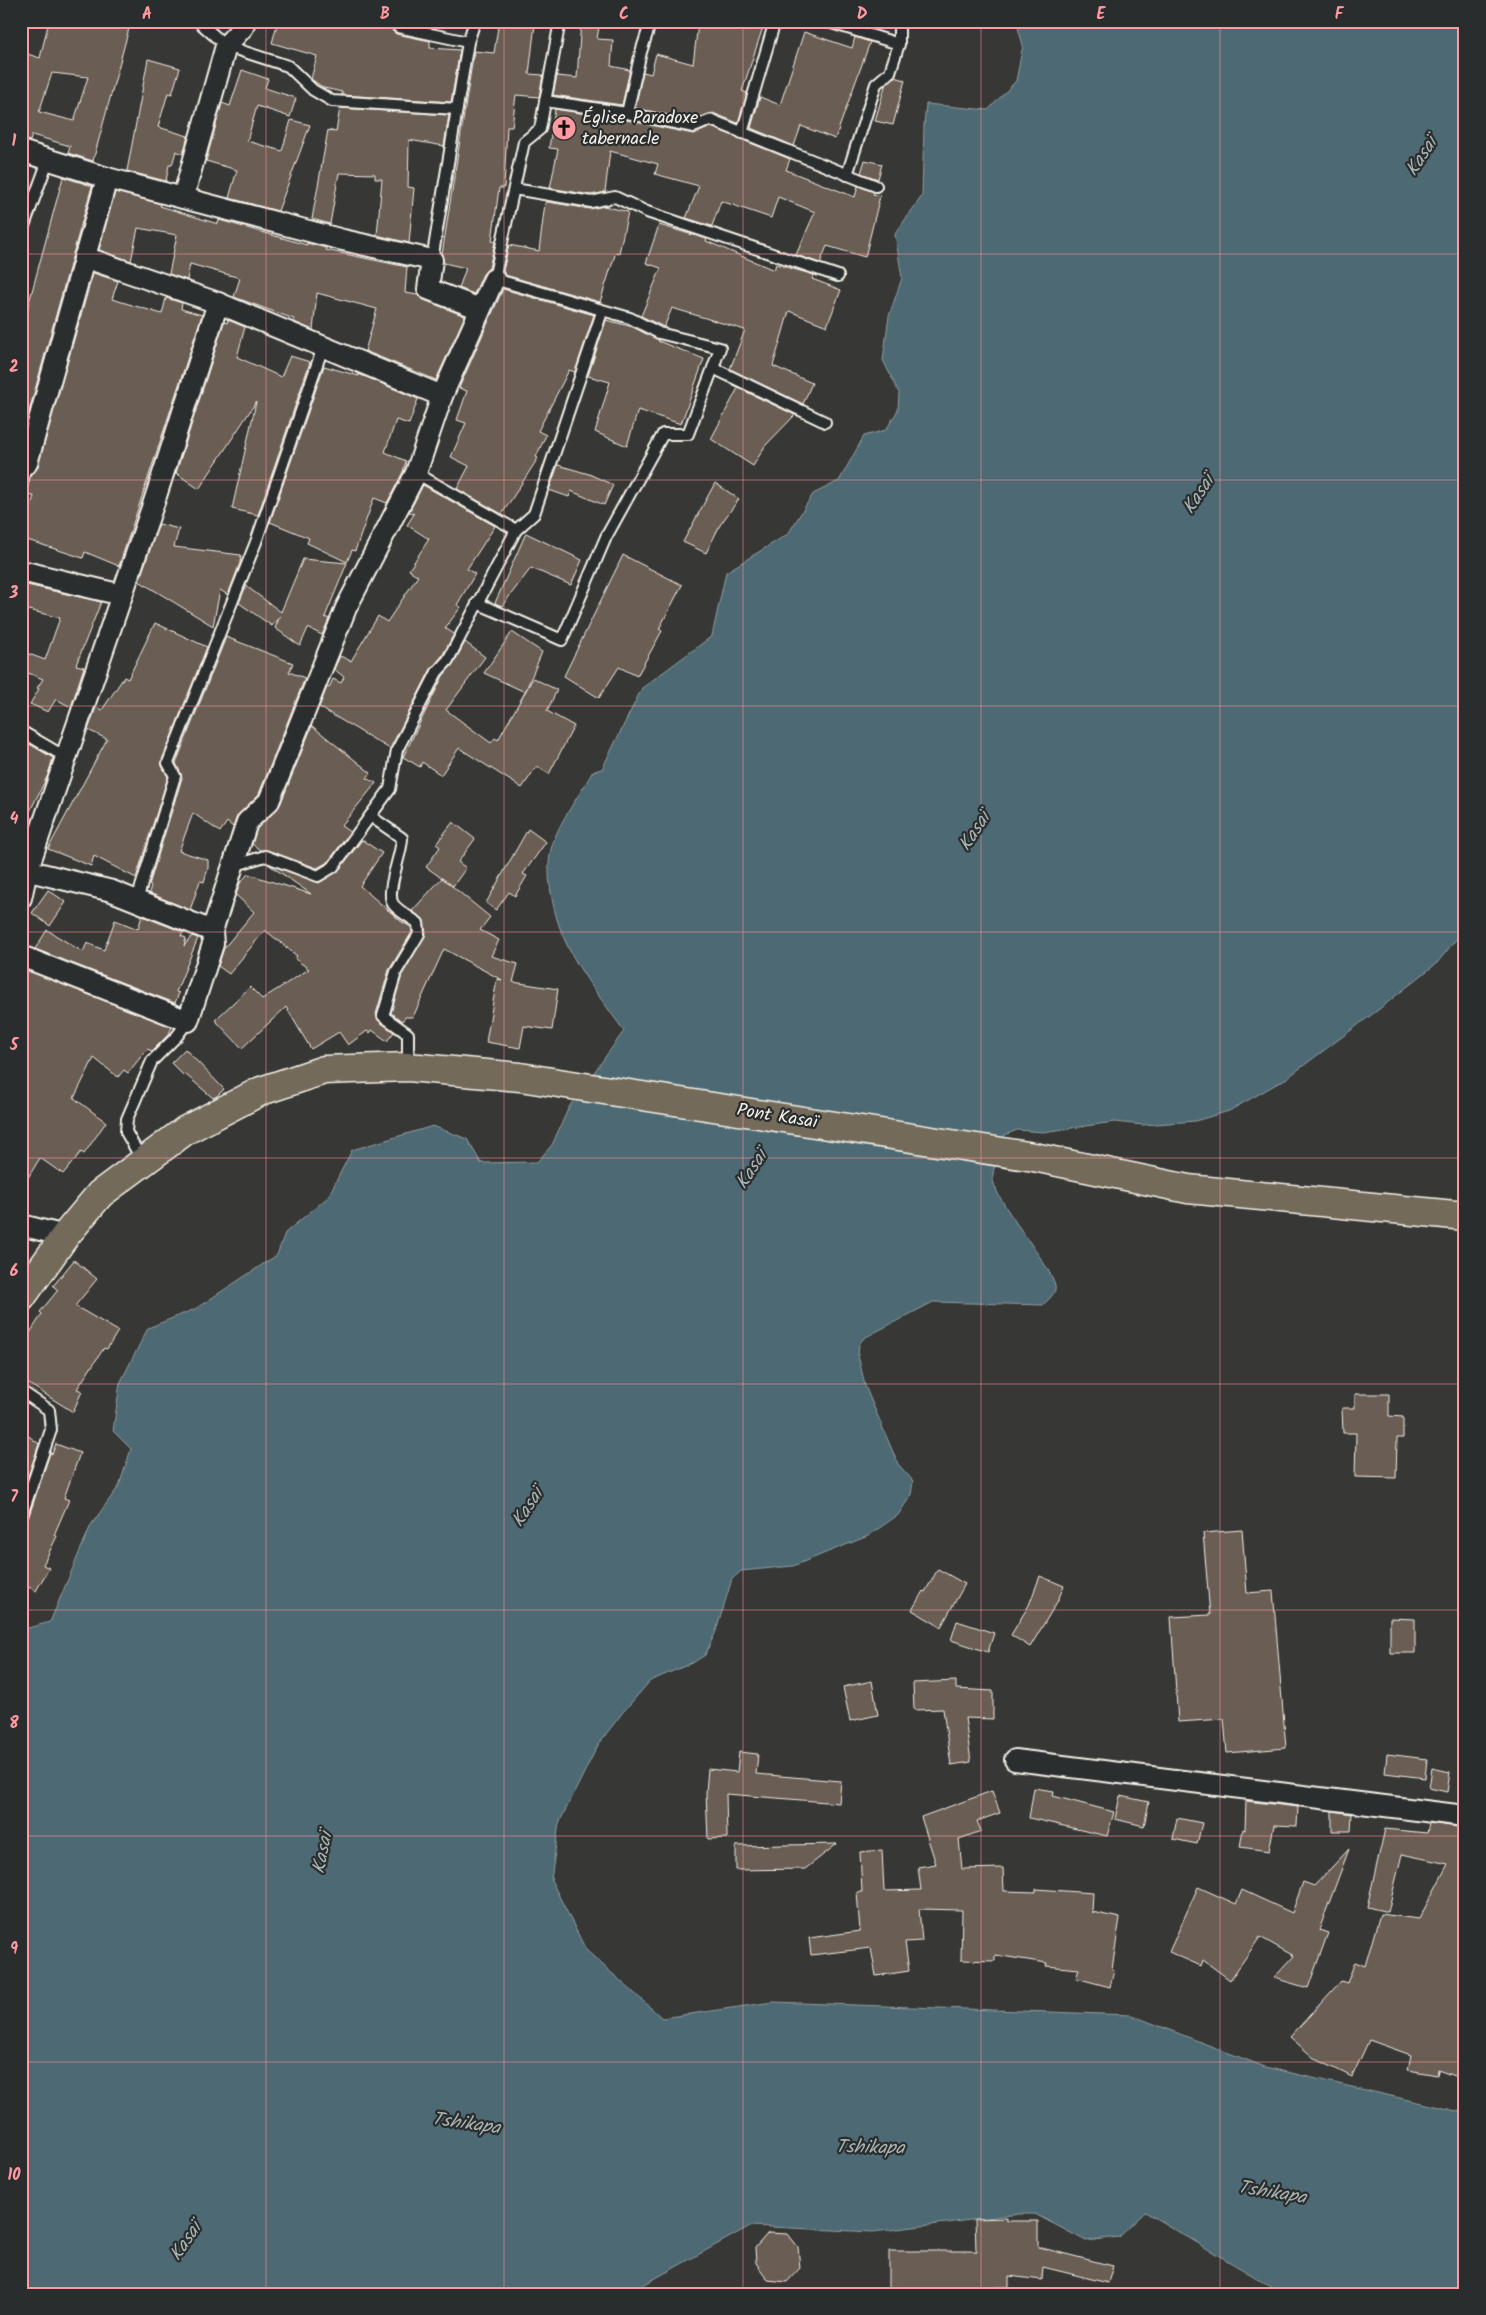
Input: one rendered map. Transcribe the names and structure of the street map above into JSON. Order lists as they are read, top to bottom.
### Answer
{
  "streets": {
    "main road": ["Pont Kasaï"]
  },
  "water": ["Kasaï", "Tshikapa"],
  "places": {
    "church": ["Église Paradoxe tabernacle"]
  },
  "grid": {
    "columns": [
      "A",
      "B",
      "C",
      "D",
      "E",
      "F"
    ],
    "rows": [
      "1",
      "2",
      "3",
      "4",
      "5",
      "6",
      "7",
      "8",
      "9",
      "10"
    ]
  }
}
